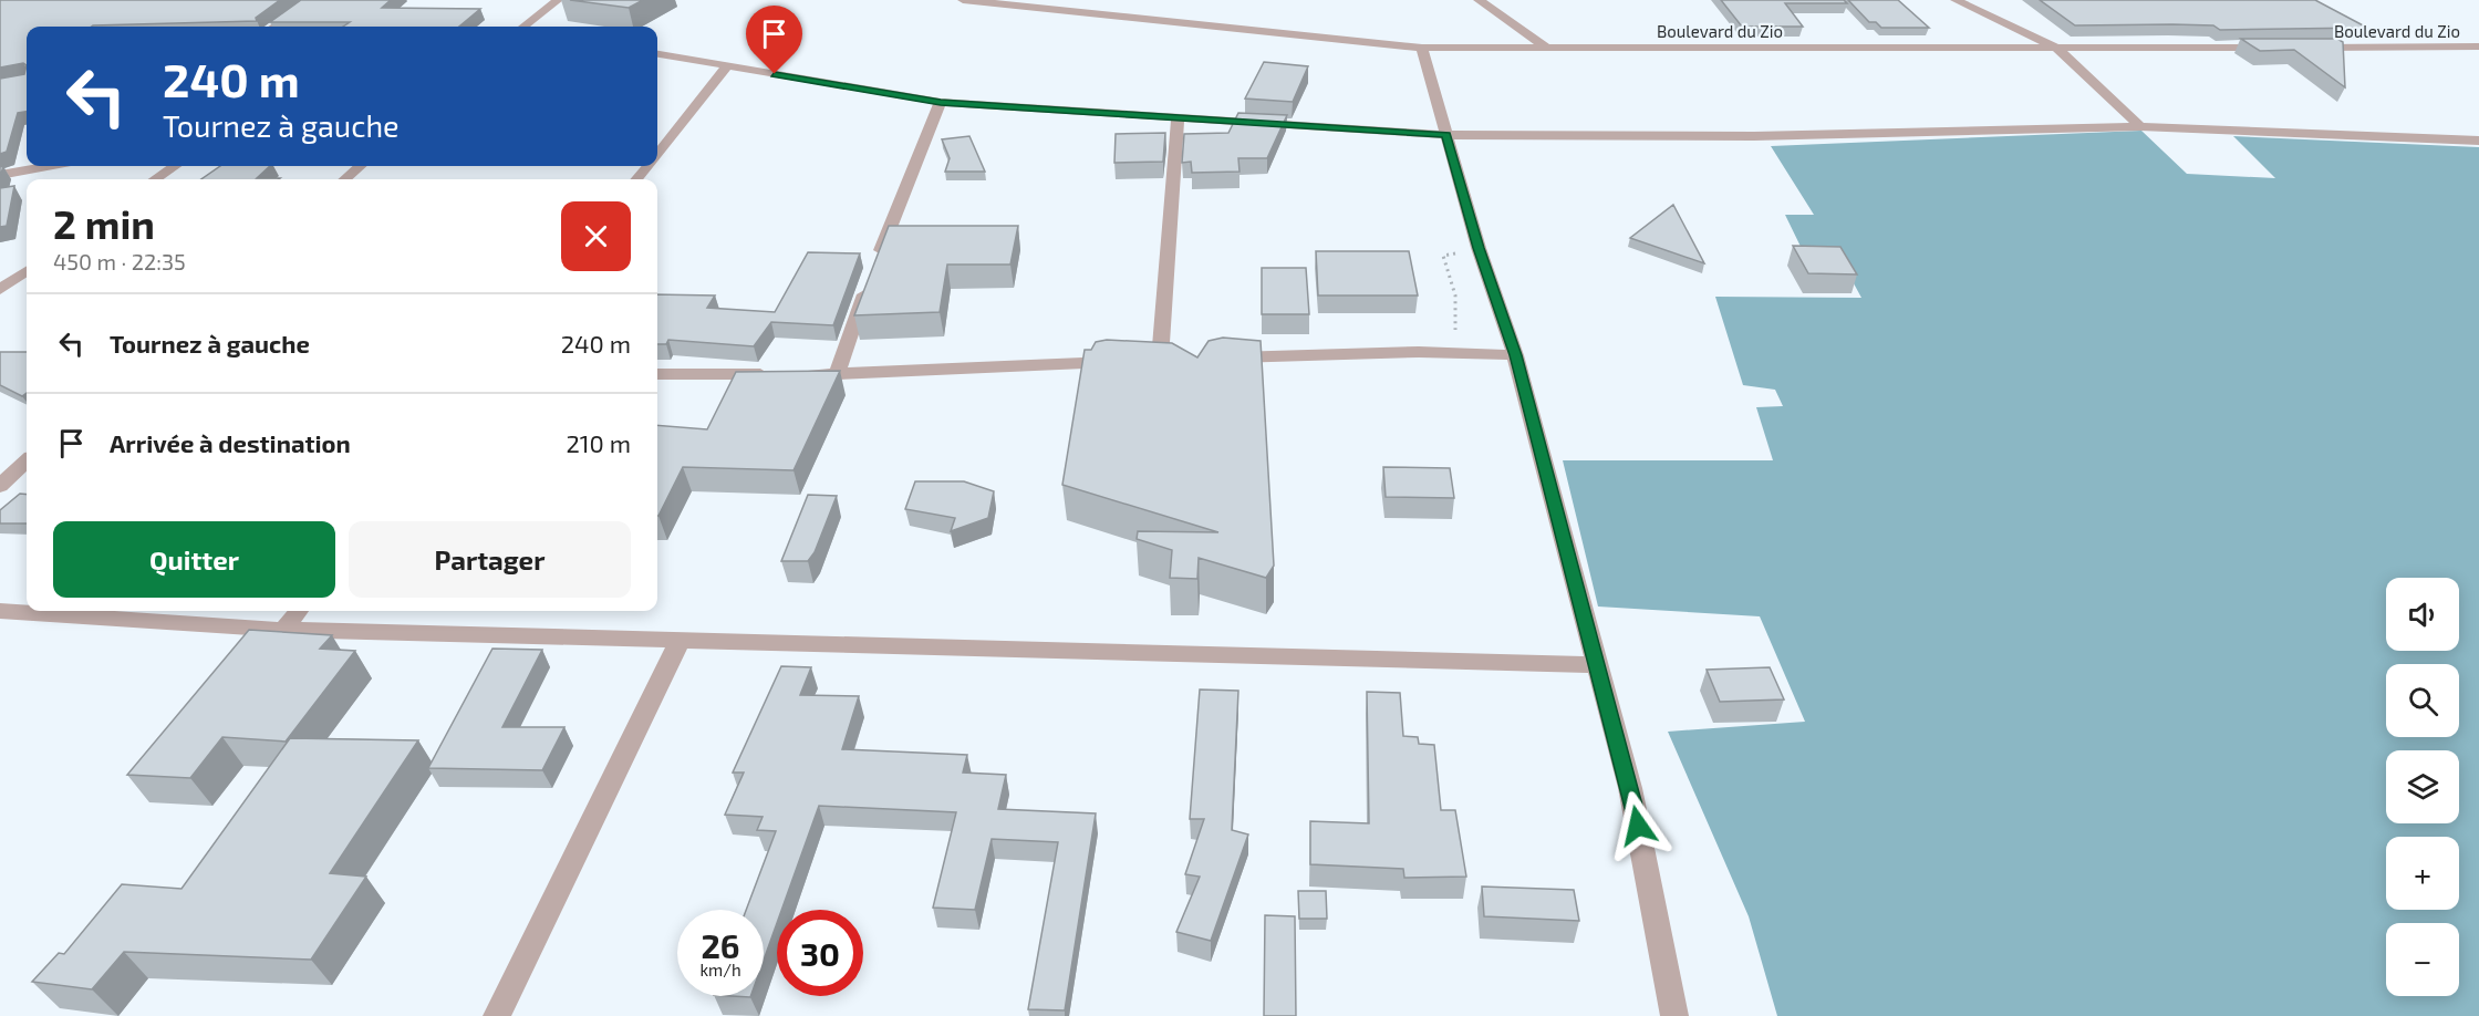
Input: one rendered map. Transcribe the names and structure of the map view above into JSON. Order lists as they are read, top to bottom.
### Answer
{
  "streets": {
    "street": ["Boulevard du Zio"]
  },
  "page": {
    "turn": ["240 m", "Tournez à gauche"],
    "heading": ["2 min", "450 m · 22:35"],
    "list": [
      {
        "name": "Tournez à gauche",
        "value": "240 m"
      },
      {
        "name": "Arrivée à destination",
        "value": "210 m"
      }
    ],
    "buttons": ["Quitter", "Partager"],
    "map_buttons": ["+", "−"],
    "speed": "26 km/h",
    "limit": "30"
  }
}
